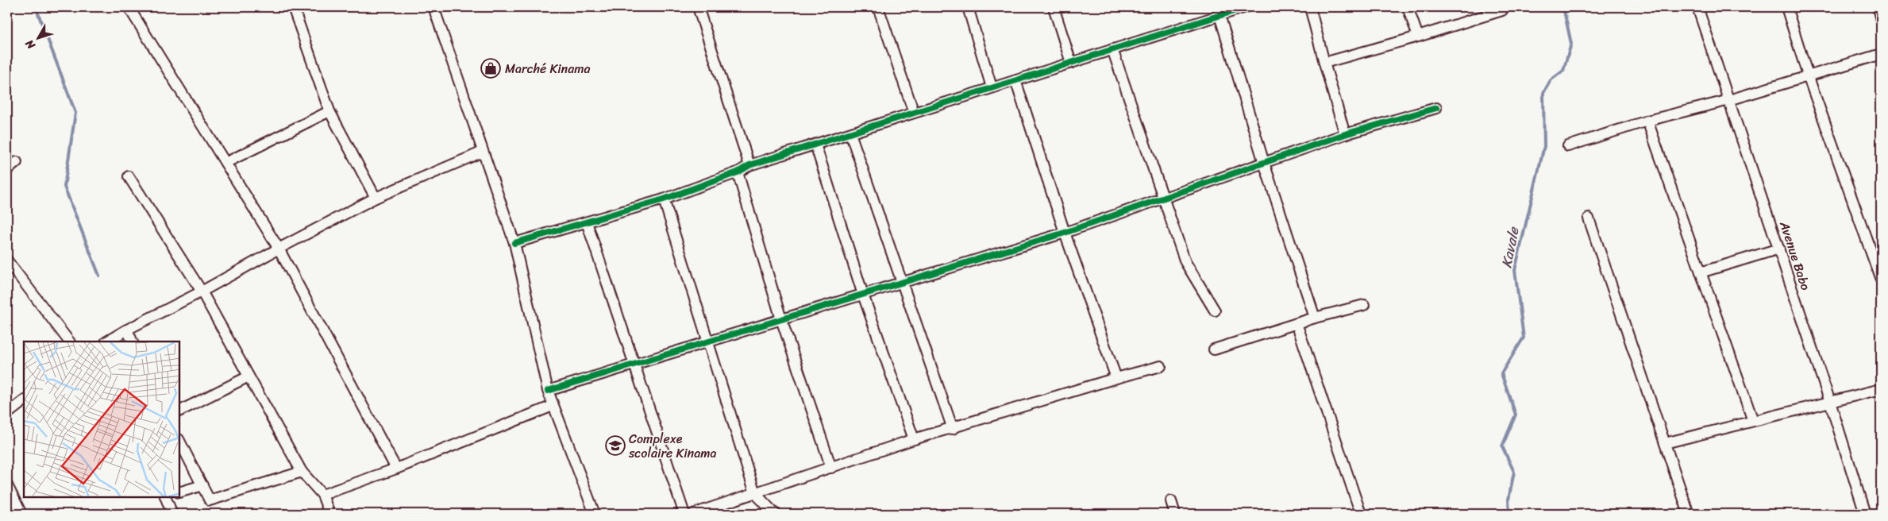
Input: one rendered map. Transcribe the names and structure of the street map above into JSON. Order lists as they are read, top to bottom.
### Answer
{
  "streets": {
    "street": ["Avenue Babo"]
  },
  "water": ["Kavale"],
  "places": {
    "shop": ["Marché Kinama"],
    "school or university": ["Complexe scolaire Kinama"]
  },
  "north": "bottom left"
}
